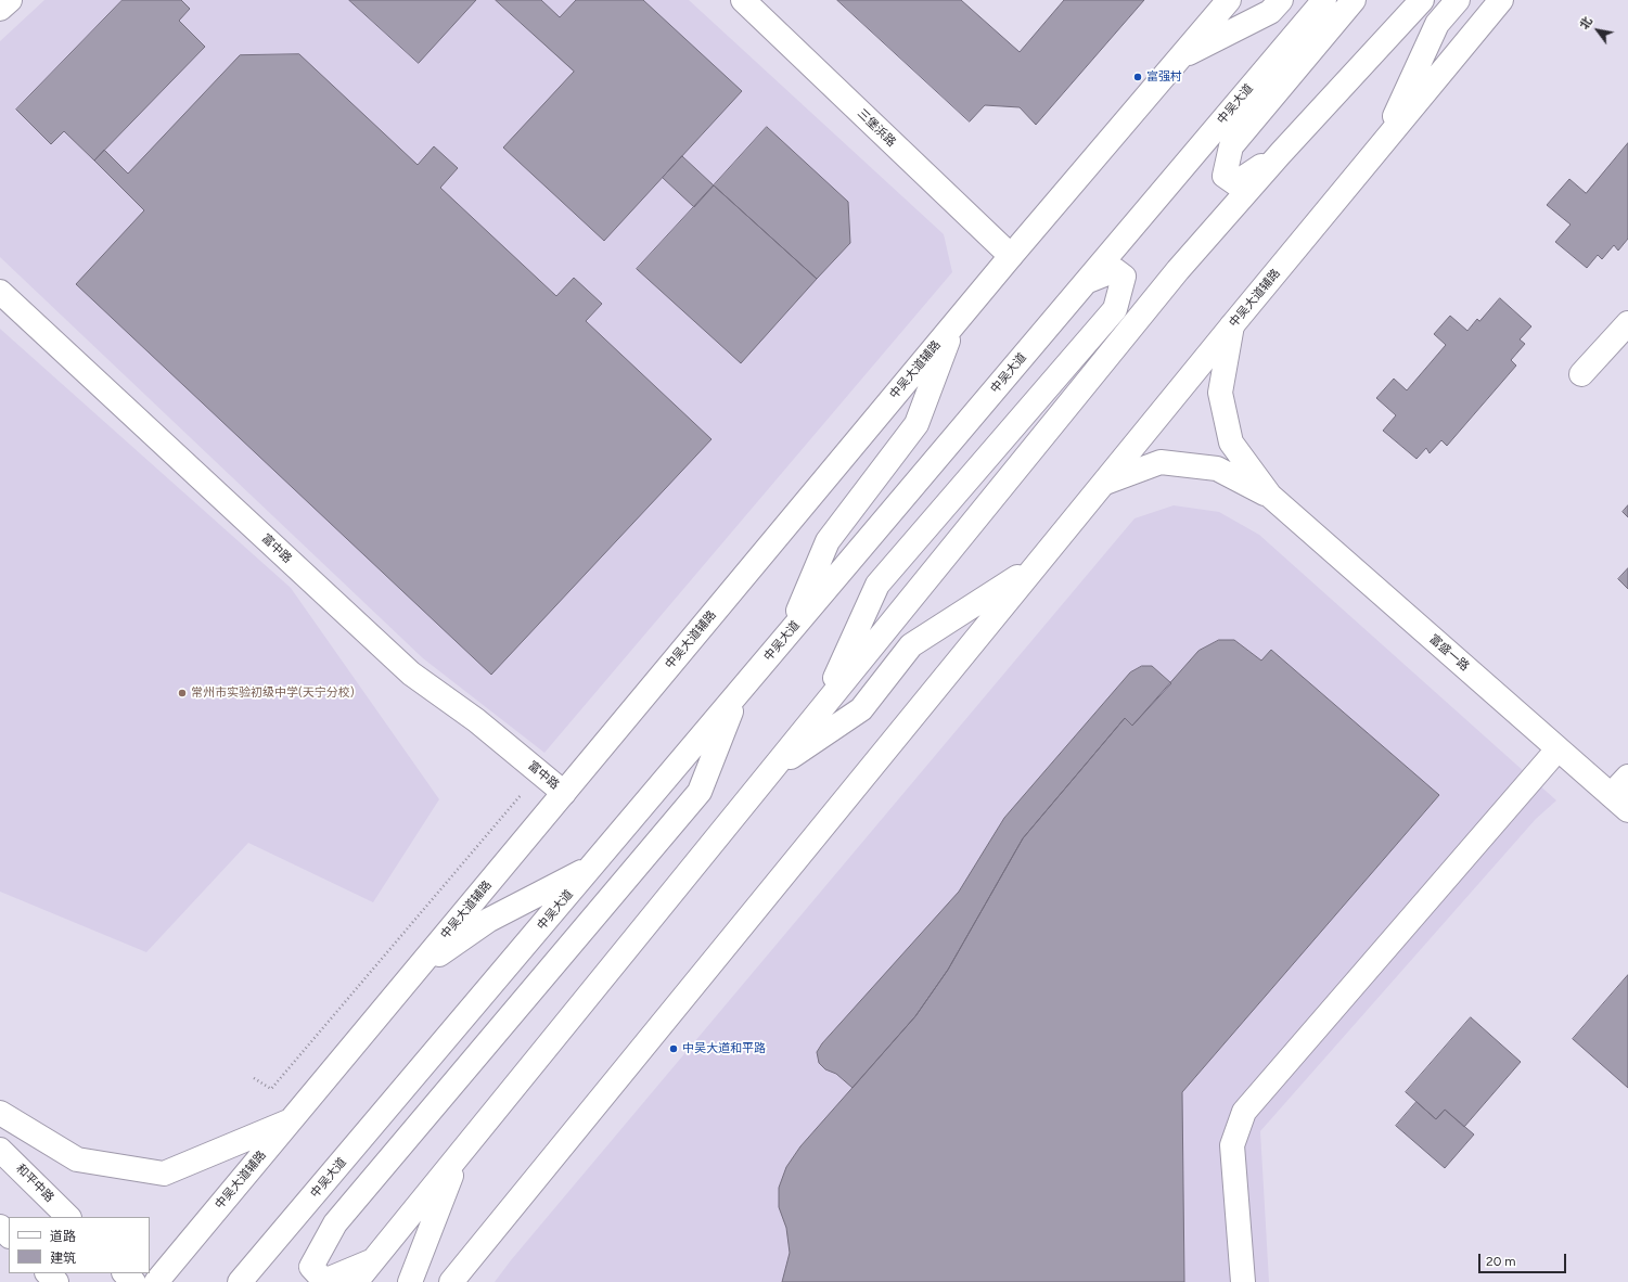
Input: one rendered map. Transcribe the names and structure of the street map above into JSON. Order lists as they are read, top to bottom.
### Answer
{
  "streets": {
    "main road": [
      "中吴大道",
      "三堡浜路",
      "中吴大道辅路",
      "富中路",
      "富盛一路",
      "和平中路"
    ]
  },
  "crossings": [
    ["三堡浜路", "中吴大道辅路"],
    ["中吴大道辅路", "富中路"]
  ],
  "places": ["富强村", "常州市实验初级中学(天宁分校)", "中吴大道和平路"],
  "legend": ["道路", "建筑"],
  "scale_bar": "20 m",
  "north": "top left"
}
